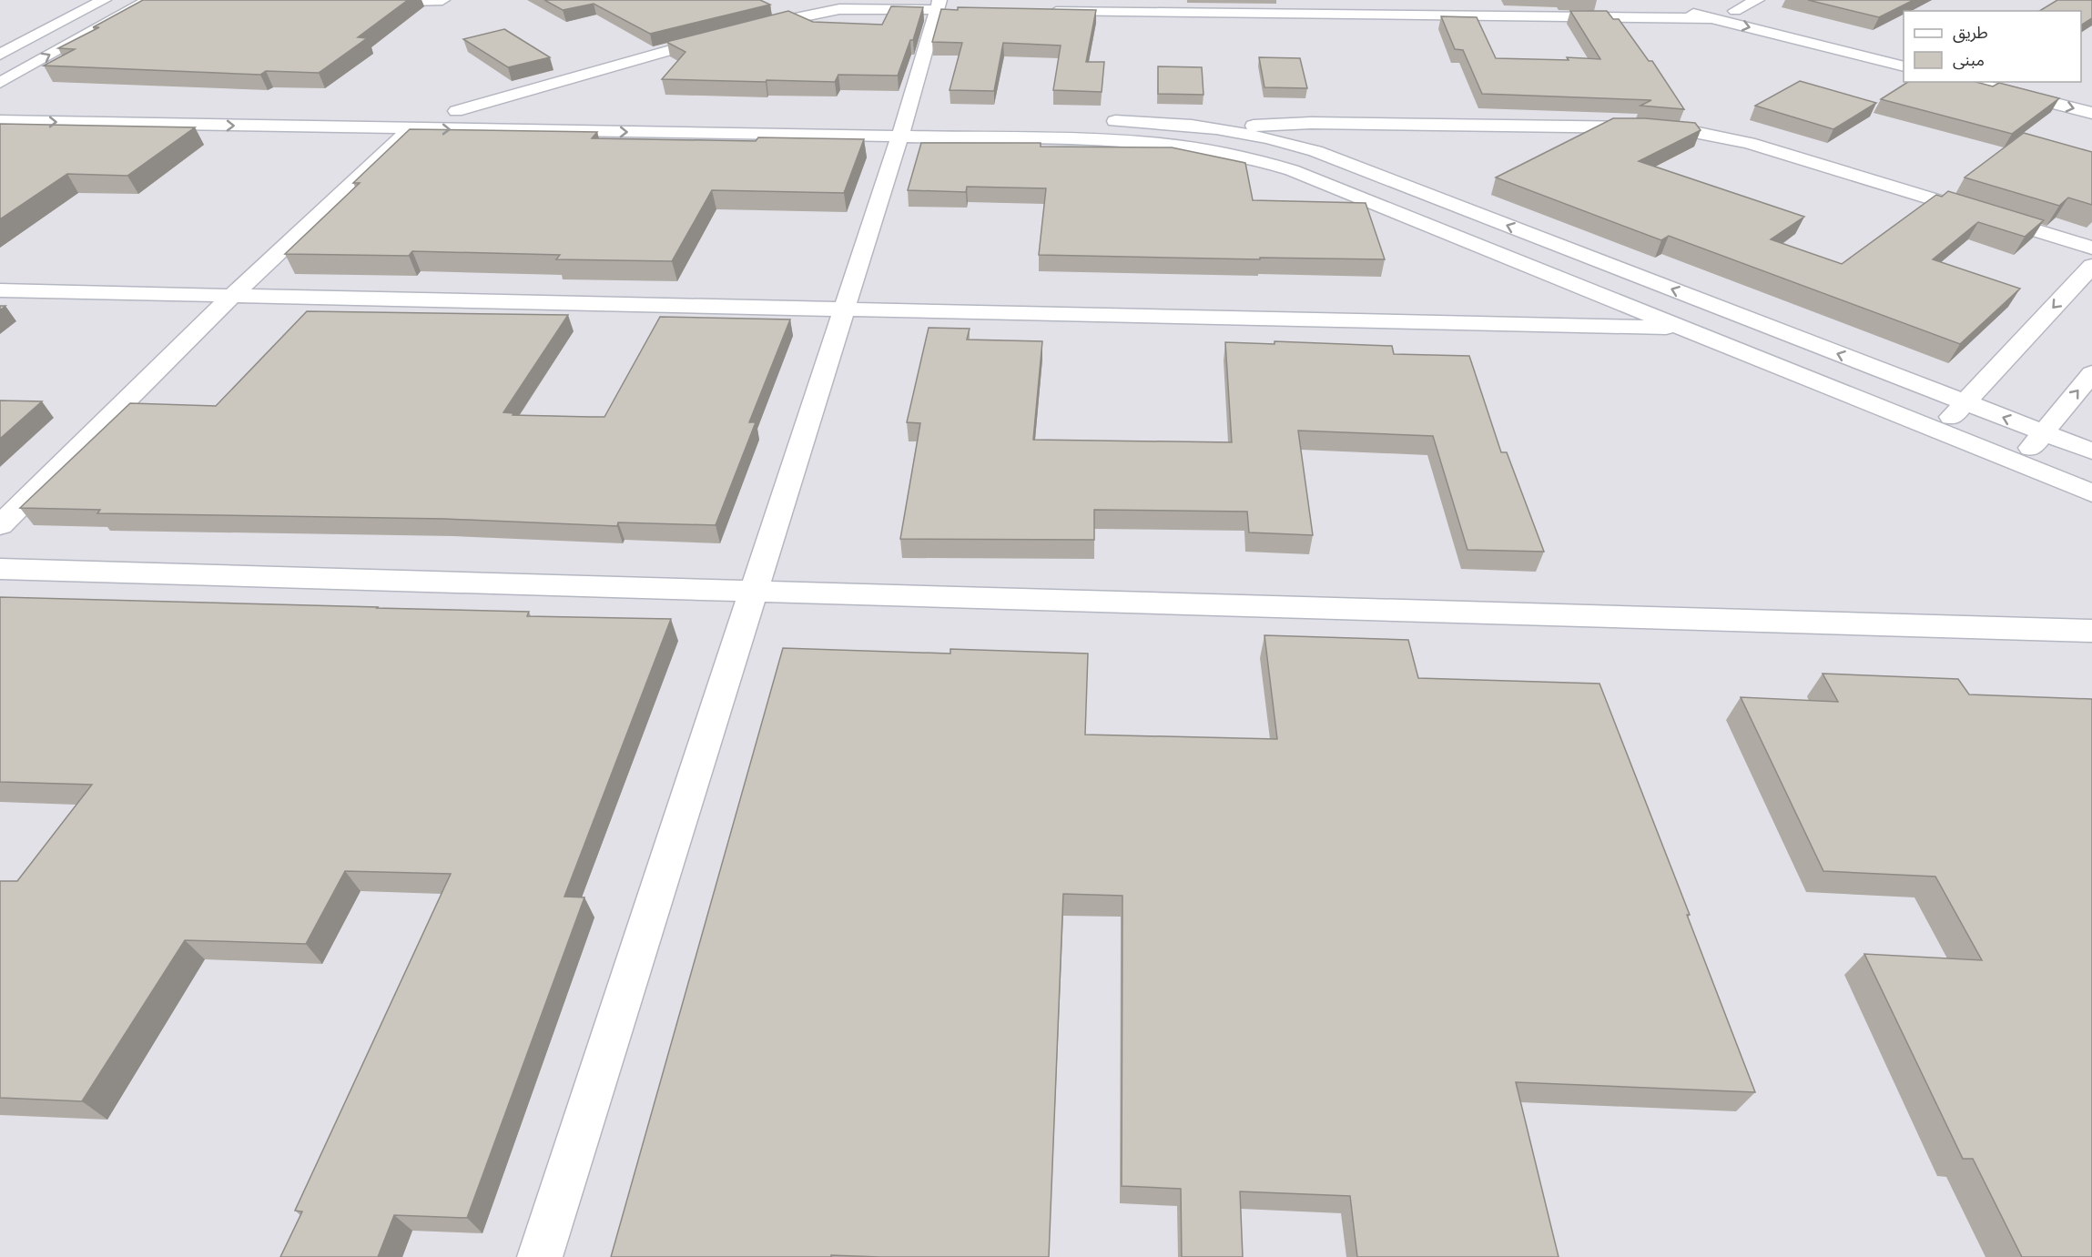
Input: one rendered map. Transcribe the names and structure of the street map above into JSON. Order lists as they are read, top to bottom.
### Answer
{
  "legend": ["طريق", "مبنى"]
}
